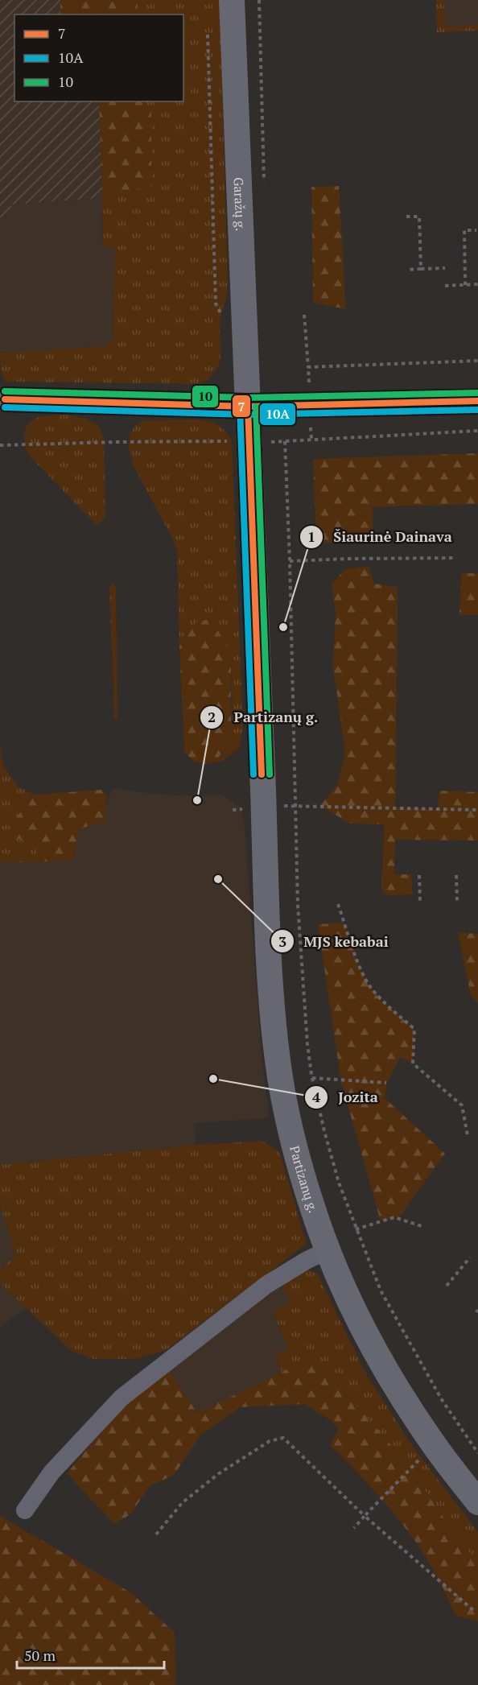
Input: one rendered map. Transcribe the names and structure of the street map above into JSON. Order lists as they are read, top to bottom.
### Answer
{
  "streets": {
    "street": ["Garažų g.", "Partizanų g."]
  },
  "crossings": [
    ["Garažų g.", "Partizanų g."]
  ],
  "places": [
    "Šiaurinė Dainava",
    "Partizanų g.",
    "MJS kebabai",
    "Jozita"
  ],
  "lines": ["transit line 10", "transit line 7", "transit line 10A"],
  "legend": ["7", "10A", "10"],
  "scale_bar": "50 m"
}
